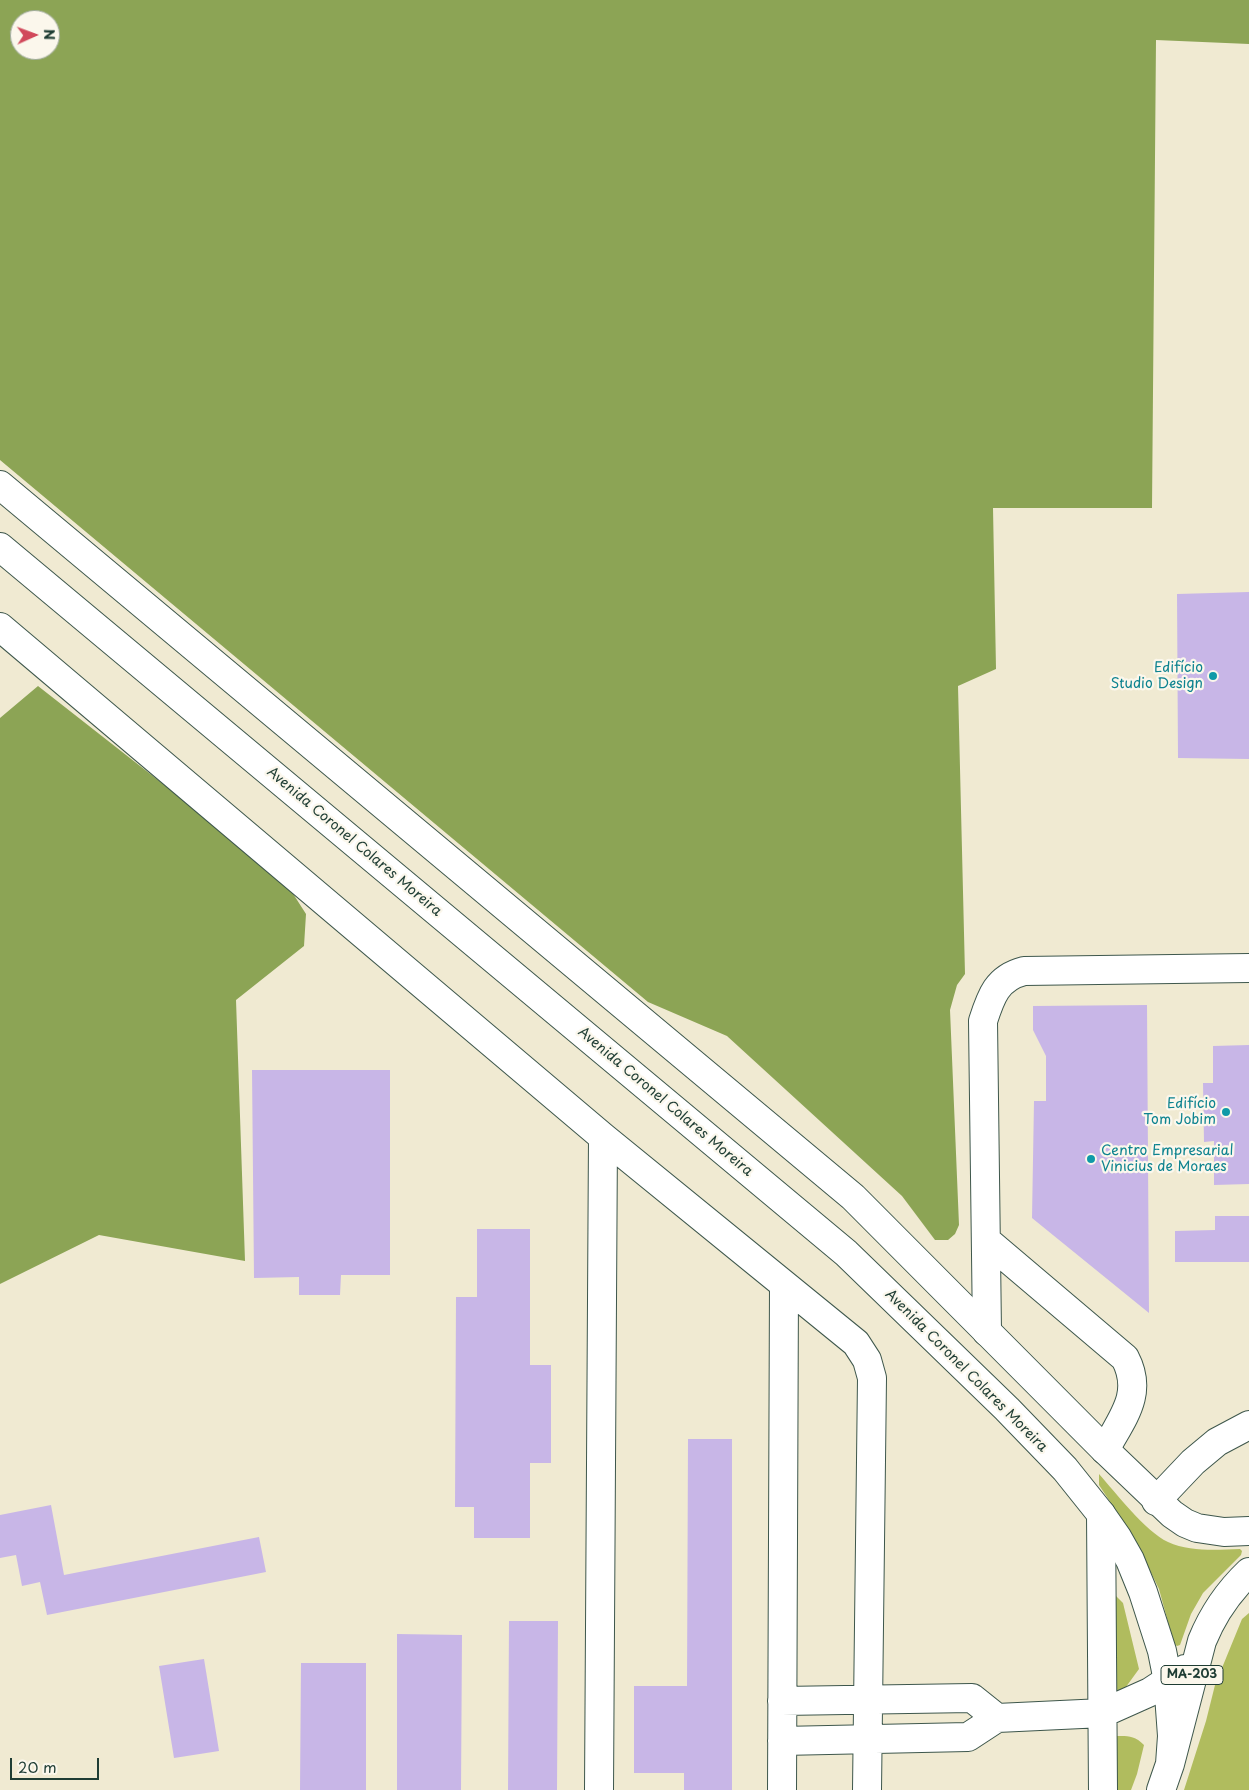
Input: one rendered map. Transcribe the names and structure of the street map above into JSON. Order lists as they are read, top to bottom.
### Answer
{
  "streets": {
    "main road": ["Avenida Coronel Colares Moreira", "MA-203"]
  },
  "crossings": [
    ["Avenida Coronel Colares Moreira", "MA-203"]
  ],
  "places": ["Edifício Studio Design", "Edifício Tom Jobim", "Centro Empresarial Vinicius de Moraes"],
  "scale_bar": "20 m",
  "north": "right"
}
